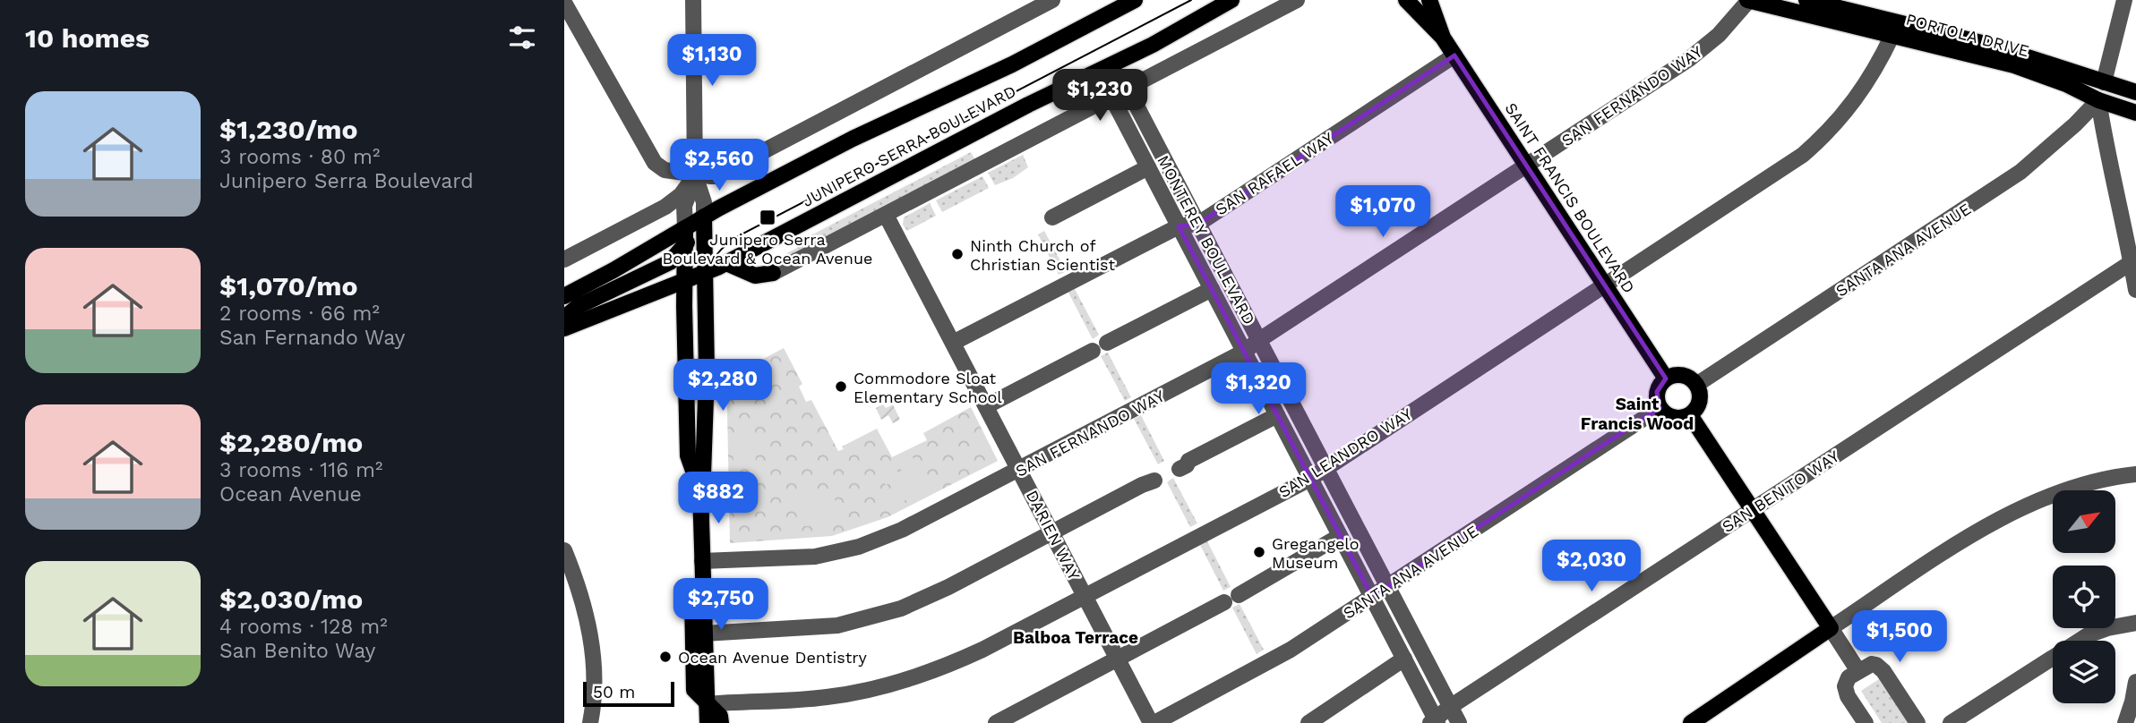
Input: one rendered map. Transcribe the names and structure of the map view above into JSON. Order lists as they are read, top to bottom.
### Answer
{
  "streets": {
    "main road": ["PORTOLA DRIVE", "JUNIPERO SERRA BOULEVARD", "SAINT FRANCIS BOULEVARD"],
    "street": [
      "SAN FERNANDO WAY",
      "SAN RAFAEL WAY",
      "MONTEREY BOULEVARD",
      "SANTA ANA AVENUE",
      "SAN LEANDRO WAY",
      "SAN BENITO WAY",
      "DARIEN WAY"
    ]
  },
  "crossings": [
    ["PORTOLA DRIVE", "SAN FERNANDO WAY"],
    ["PORTOLA DRIVE", "SANTA ANA AVENUE"],
    ["PORTOLA DRIVE", "SAN LEANDRO WAY"],
    ["SAN FERNANDO WAY", "SAINT FRANCIS BOULEVARD"],
    ["SAN FERNANDO WAY", "MONTEREY BOULEVARD"],
    ["SAN FERNANDO WAY", "DARIEN WAY"],
    ["SAN RAFAEL WAY", "SAINT FRANCIS BOULEVARD"],
    ["SAN RAFAEL WAY", "MONTEREY BOULEVARD"],
    ["SAN RAFAEL WAY", "DARIEN WAY"],
    ["SAINT FRANCIS BOULEVARD", "SANTA ANA AVENUE"],
    ["SAINT FRANCIS BOULEVARD", "SAN LEANDRO WAY"],
    ["MONTEREY BOULEVARD", "SANTA ANA AVENUE"],
    ["MONTEREY BOULEVARD", "SAN LEANDRO WAY"],
    ["MONTEREY BOULEVARD", "SAN BENITO WAY"],
    ["SANTA ANA AVENUE", "DARIEN WAY"],
    ["SAN LEANDRO WAY", "DARIEN WAY"]
  ],
  "districts": ["Saint Francis Wood", "Balboa Terrace"],
  "places": {
    "transit": ["Junipero Serra Boulevard & Ocean Avenue"],
    "other": [
      "Ninth Church of Christian Scientist",
      "Commodore Sloat Elementary School",
      "Gregangelo Museum",
      "Ocean Avenue Dentistry"
    ]
  },
  "scale_bar": "50 m",
  "north": "top right",
  "page": {
    "heading": "10 homes",
    "price": [
      "$1,130",
      "$1,230",
      "$2,560",
      "$1,070",
      "$2,280",
      "$1,320",
      "$882",
      "$2,030",
      "$2,750",
      "$1,500"
    ],
    "list": [
      {
        "name": "$1,230/mo",
        "note": "3 rooms · 80 m² · Junipero Serra Boulevard"
      },
      {
        "name": "$1,070/mo",
        "note": "2 rooms · 66 m² · San Fernando Way"
      },
      {
        "name": "$2,280/mo",
        "note": "3 rooms · 116 m² · Ocean Avenue"
      },
      {
        "name": "$2,030/mo",
        "note": "4 rooms · 128 m² · San Benito Way"
      }
    ],
    "scale": "50 m"
  }
}
